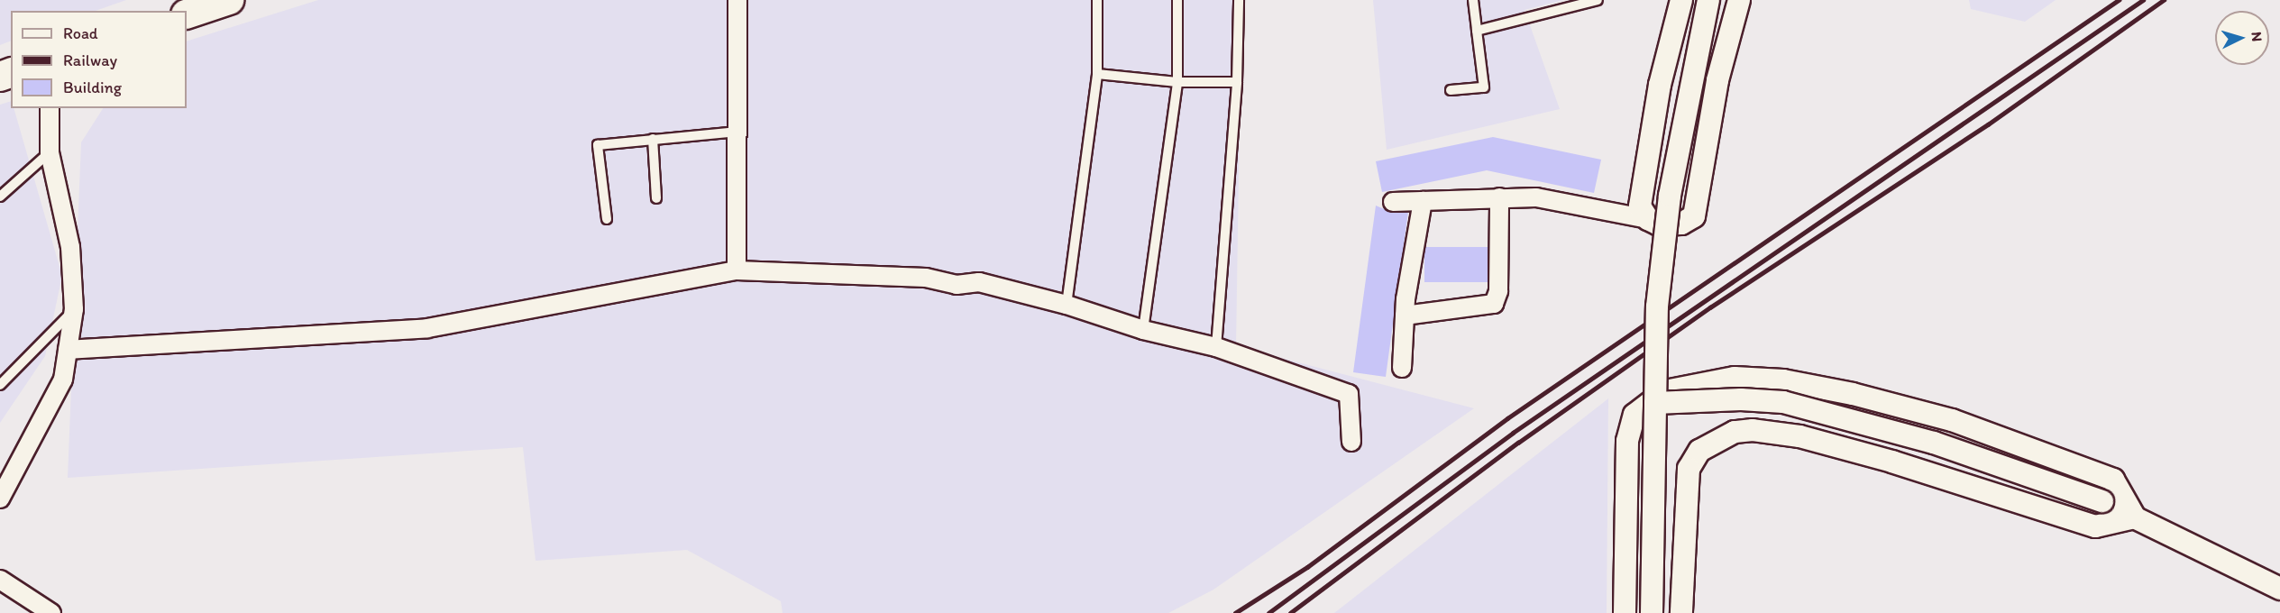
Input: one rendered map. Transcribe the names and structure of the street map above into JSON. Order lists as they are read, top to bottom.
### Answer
{
  "legend": ["Road", "Railway", "Building"],
  "north": "right"
}
